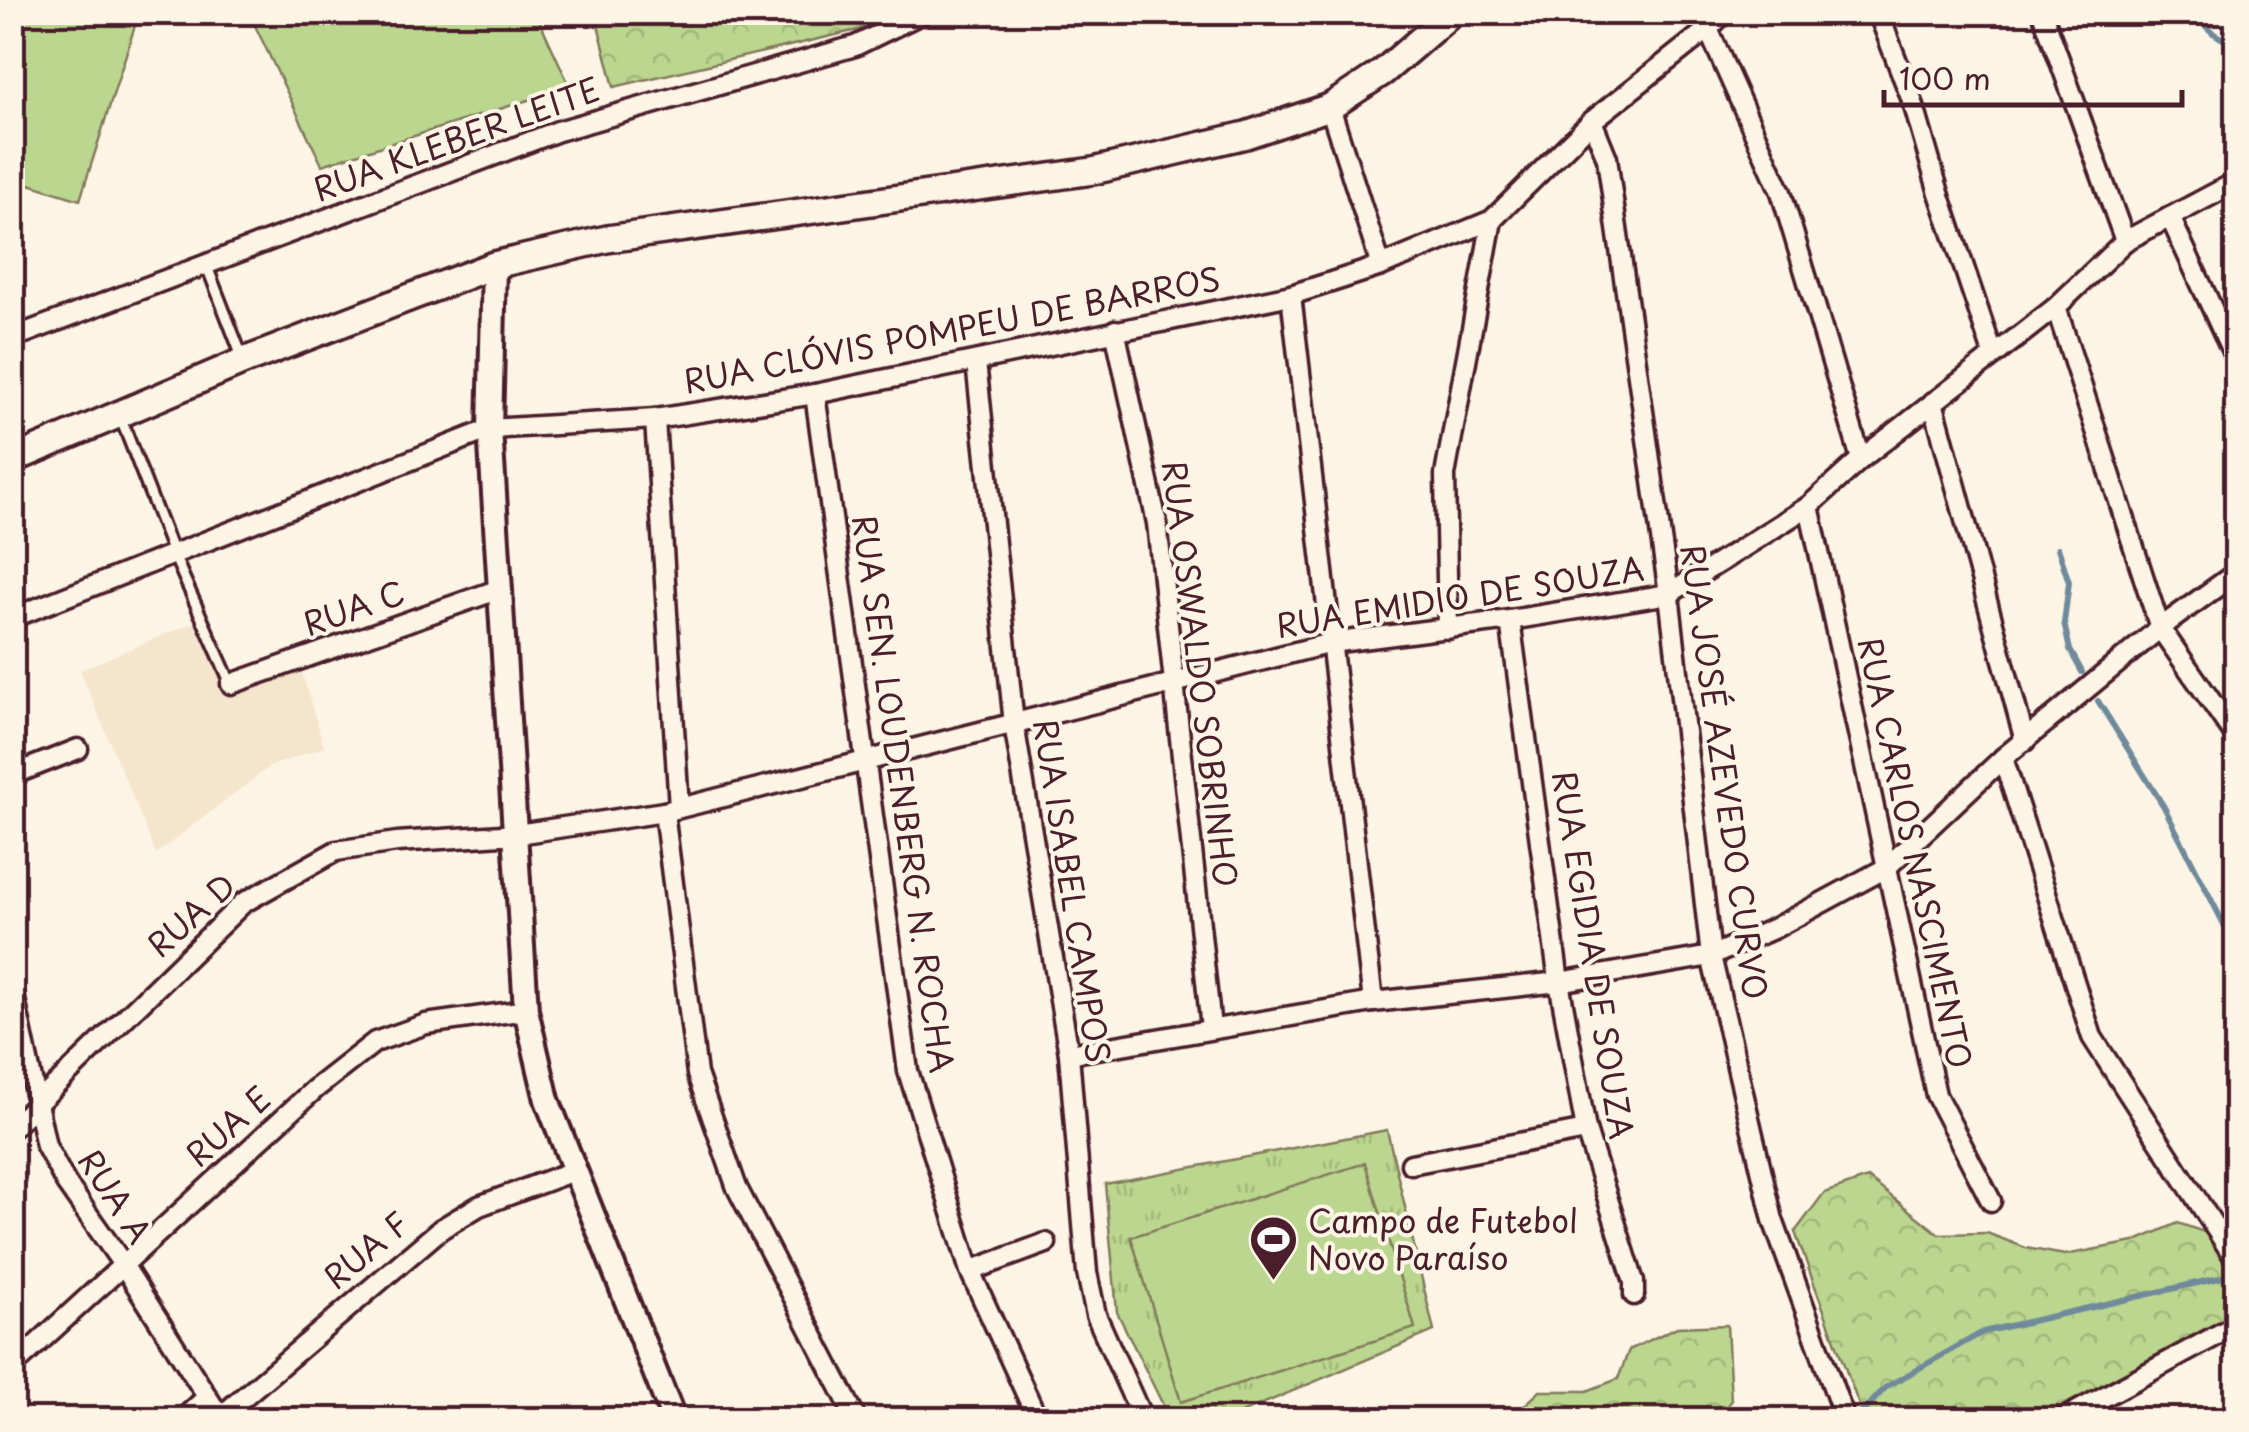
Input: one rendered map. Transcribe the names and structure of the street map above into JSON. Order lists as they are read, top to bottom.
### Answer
{
  "streets": {
    "street": [
      "RUA KLEBER LEITE",
      "RUA CLÓVIS POMPEU DE BARROS",
      "RUA EMIDIO DE SOUZA",
      "RUA C",
      "RUA OSWALDO SOBRINHO",
      "RUA JOSÉ AZEVEDO CURVO",
      "RUA SEN. LOUDENBERG N. ROCHA",
      "RUA CARLOS NASCIMENTO",
      "RUA ISABEL CAMPOS",
      "RUA D",
      "RUA EGIDIA DE SOUZA",
      "RUA E",
      "RUA A",
      "RUA F"
    ]
  },
  "crossings": [
    ["RUA CLÓVIS POMPEU DE BARROS", "RUA OSWALDO SOBRINHO"],
    ["RUA CLÓVIS POMPEU DE BARROS", "RUA JOSÉ AZEVEDO CURVO"],
    ["RUA CLÓVIS POMPEU DE BARROS", "RUA SEN. LOUDENBERG N. ROCHA"],
    ["RUA CLÓVIS POMPEU DE BARROS", "RUA ISABEL CAMPOS"],
    ["RUA EMIDIO DE SOUZA", "RUA OSWALDO SOBRINHO"],
    ["RUA EMIDIO DE SOUZA", "RUA JOSÉ AZEVEDO CURVO"],
    ["RUA EMIDIO DE SOUZA", "RUA SEN. LOUDENBERG N. ROCHA"],
    ["RUA EMIDIO DE SOUZA", "RUA CARLOS NASCIMENTO"],
    ["RUA EMIDIO DE SOUZA", "RUA ISABEL CAMPOS"],
    ["RUA EMIDIO DE SOUZA", "RUA D"],
    ["RUA EMIDIO DE SOUZA", "RUA EGIDIA DE SOUZA"],
    ["RUA D", "RUA A"],
    ["RUA E", "RUA A"],
    ["RUA A", "RUA F"]
  ],
  "places": {
    "sports": ["Campo de Futebol Novo Paraíso"]
  },
  "scale_bar": "100 m"
}
